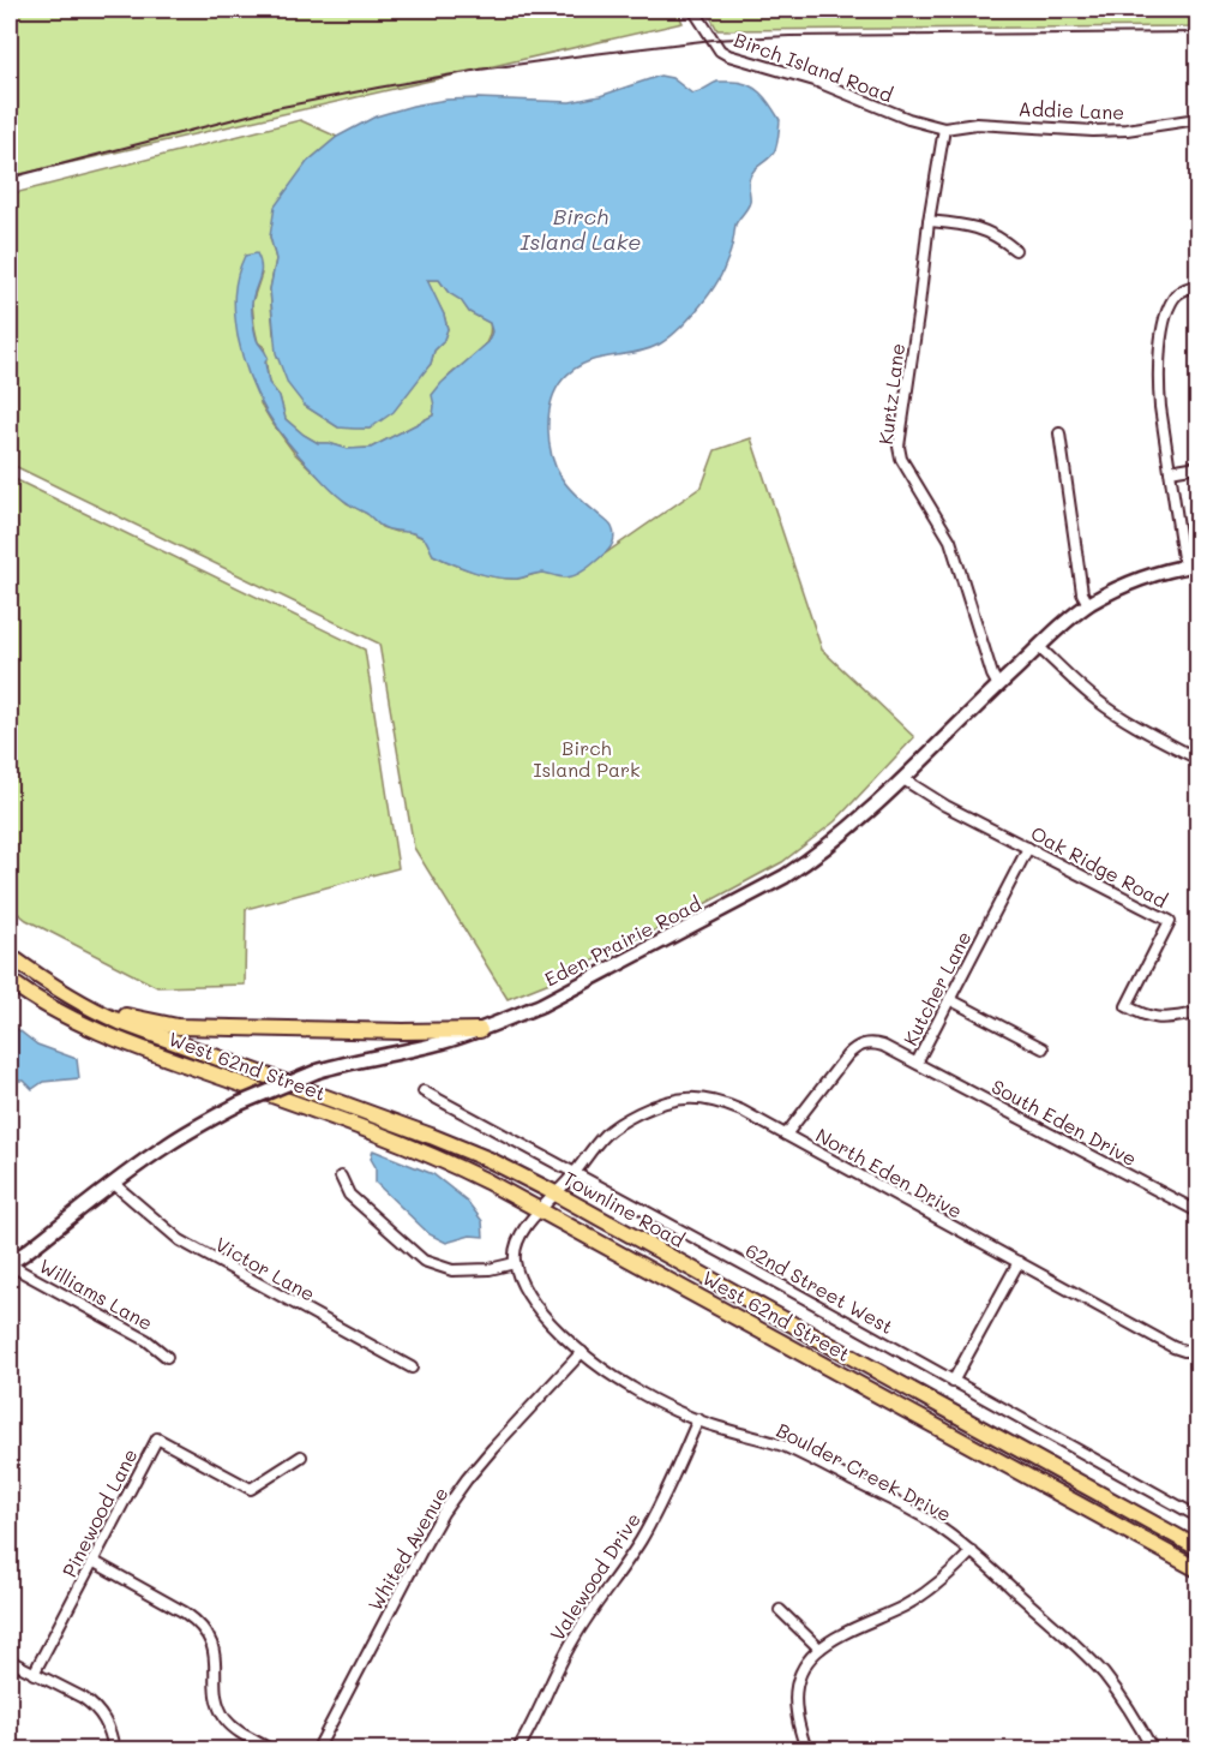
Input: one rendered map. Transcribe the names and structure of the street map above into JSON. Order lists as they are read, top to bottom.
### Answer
{
  "streets": {
    "main road": ["Eden Prairie Road", "West 62nd Street", "Townline Road"],
    "street": [
      "Birch Island Road",
      "Addie Lane",
      "Kurtz Lane",
      "Oak Ridge Road",
      "Kutcher Lane",
      "South Eden Drive",
      "North Eden Drive",
      "Victor Lane",
      "62nd Street West",
      "Williams Lane",
      "Boulder Creek Drive",
      "Pinewood Lane",
      "Whited Avenue",
      "Valewood Drive"
    ]
  },
  "crossings": [
    ["Birch Island Road", "Addie Lane"],
    ["Birch Island Road", "Kurtz Lane"],
    ["Addie Lane", "Kurtz Lane"],
    ["Kurtz Lane", "Eden Prairie Road"],
    ["Oak Ridge Road", "Eden Prairie Road"],
    ["Oak Ridge Road", "Kutcher Lane"],
    ["Eden Prairie Road", "Victor Lane"],
    ["Eden Prairie Road", "Williams Lane"],
    ["Kutcher Lane", "South Eden Drive"],
    ["Kutcher Lane", "North Eden Drive"],
    ["North Eden Drive", "62nd Street West"],
    ["Boulder Creek Drive", "Whited Avenue"],
    ["Boulder Creek Drive", "Valewood Drive"]
  ],
  "water": ["Birch Island Lake"],
  "parks": ["Birch Island Park"]
}
